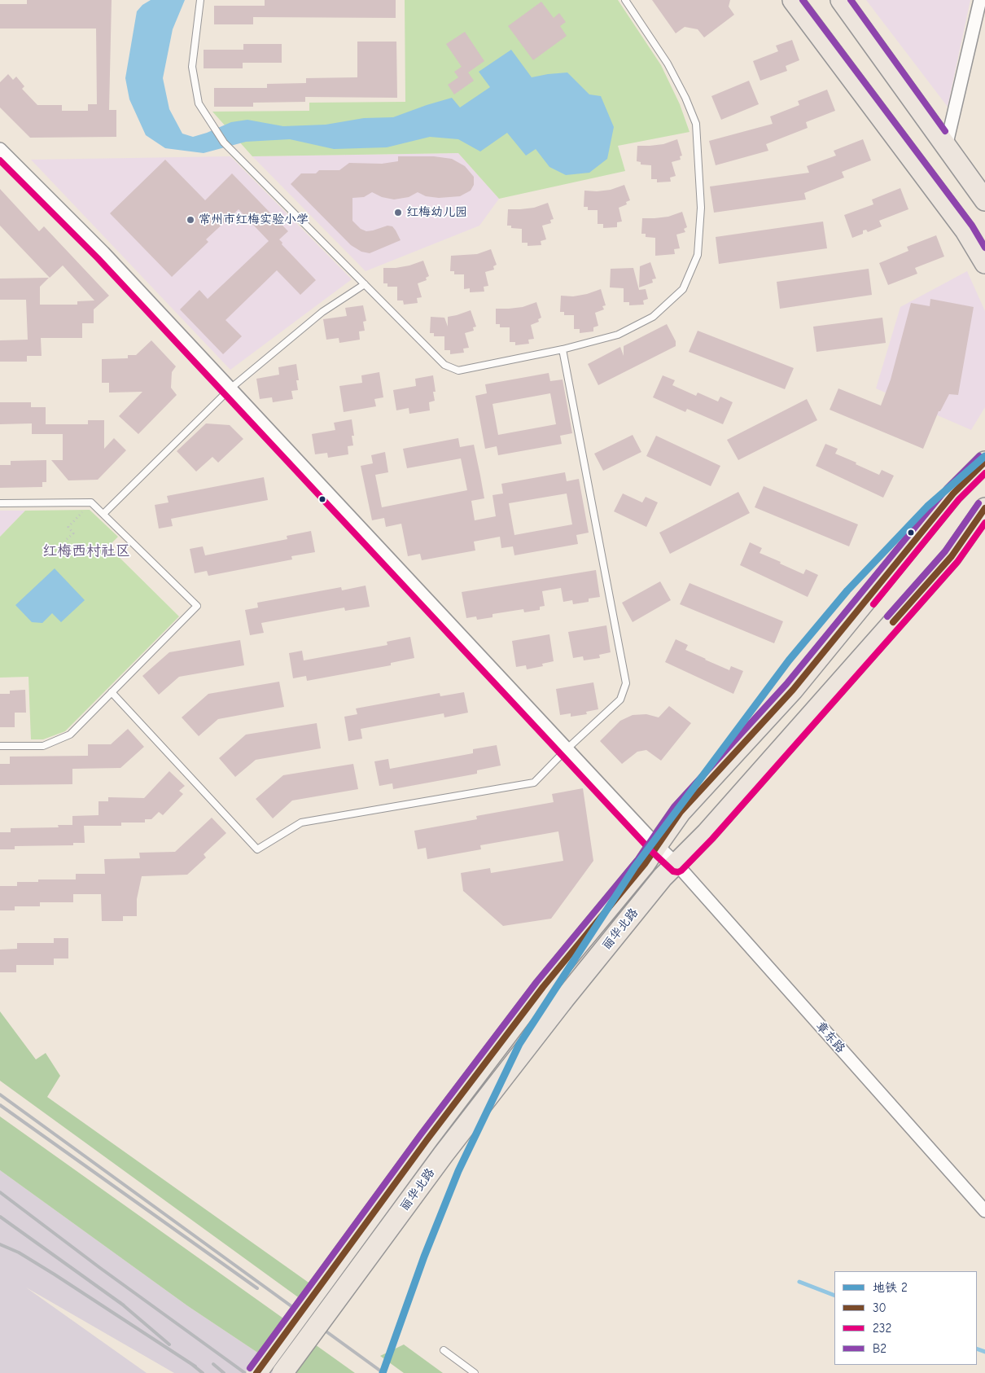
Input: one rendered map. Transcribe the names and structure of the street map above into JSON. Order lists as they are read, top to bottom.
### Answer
{
  "streets": {
    "main road": ["丽华北路"],
    "street": ["章东路"]
  },
  "crossings": [
    ["丽华北路", "章东路"]
  ],
  "districts": ["红梅西村社区"],
  "places": ["红梅幼儿园", "常州市红梅实验小学"],
  "lines": [
    "transit line B2",
    "transit line 232",
    "metro line 2",
    "transit line 30"
  ],
  "legend": [
    "地铁 2",
    "30",
    "232",
    "B2"
  ]
}
